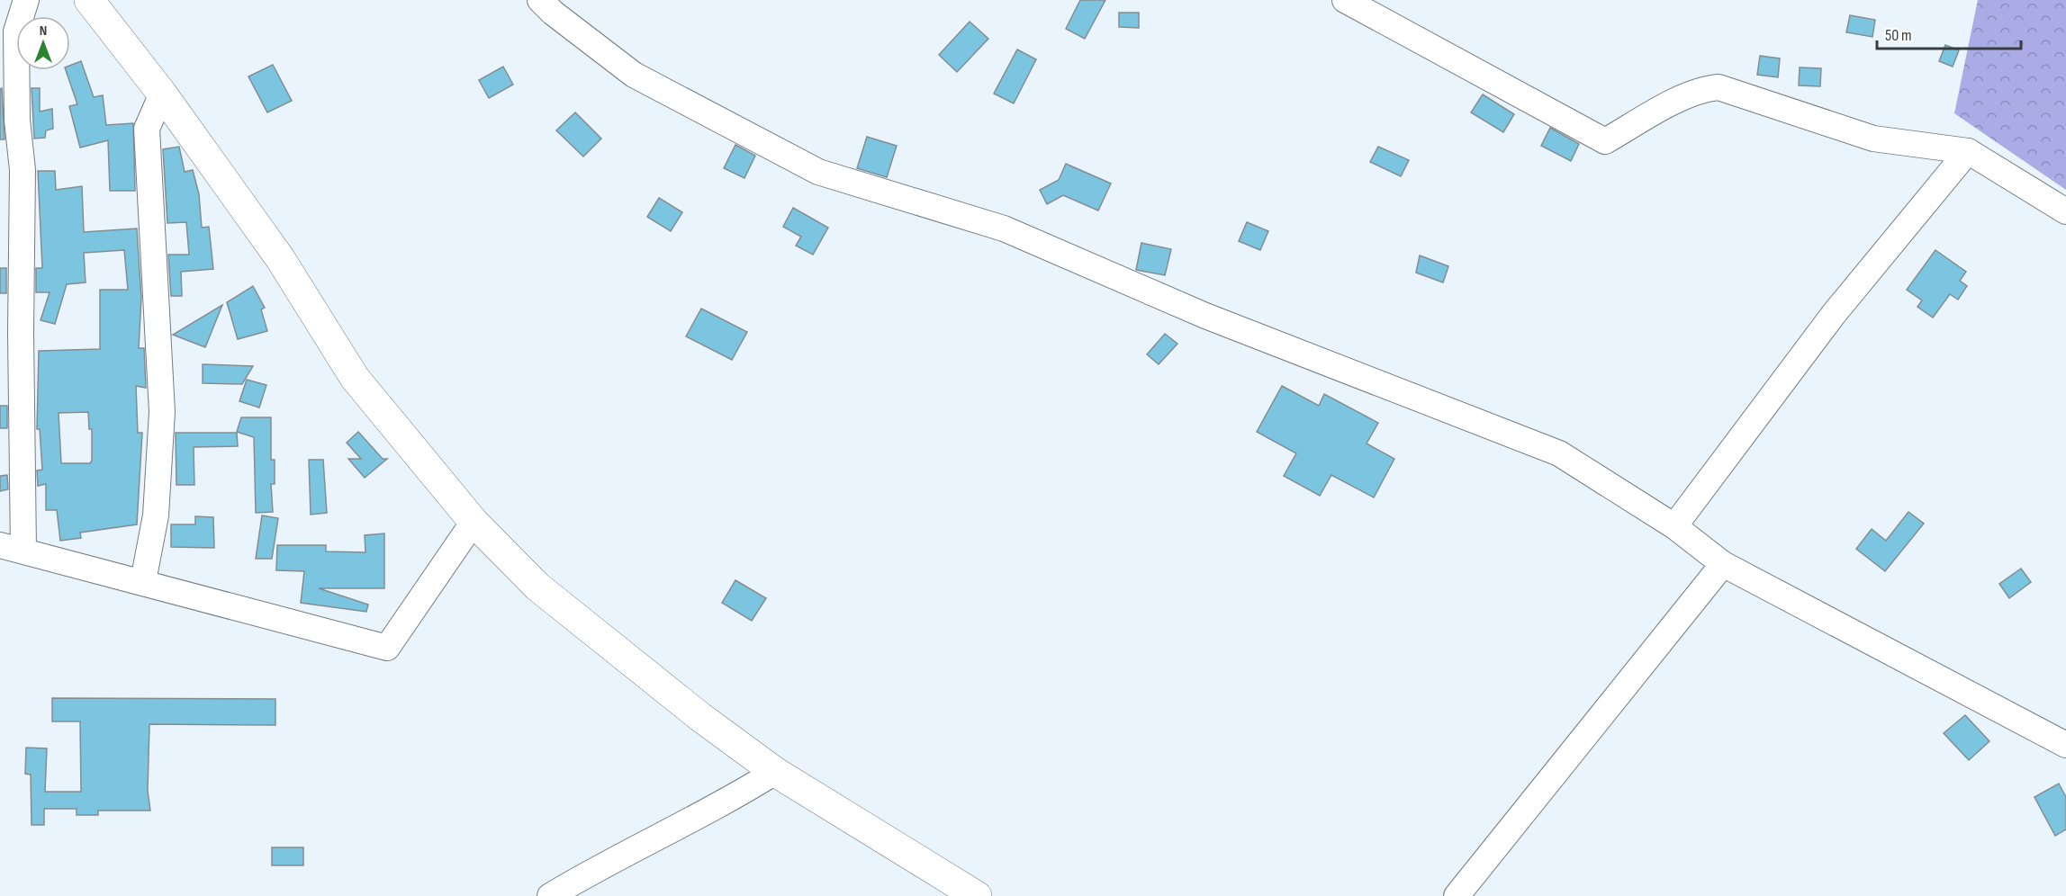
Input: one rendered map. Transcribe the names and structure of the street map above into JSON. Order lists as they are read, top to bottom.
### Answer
{
  "scale_bar": "50 m",
  "north": "top"
}
